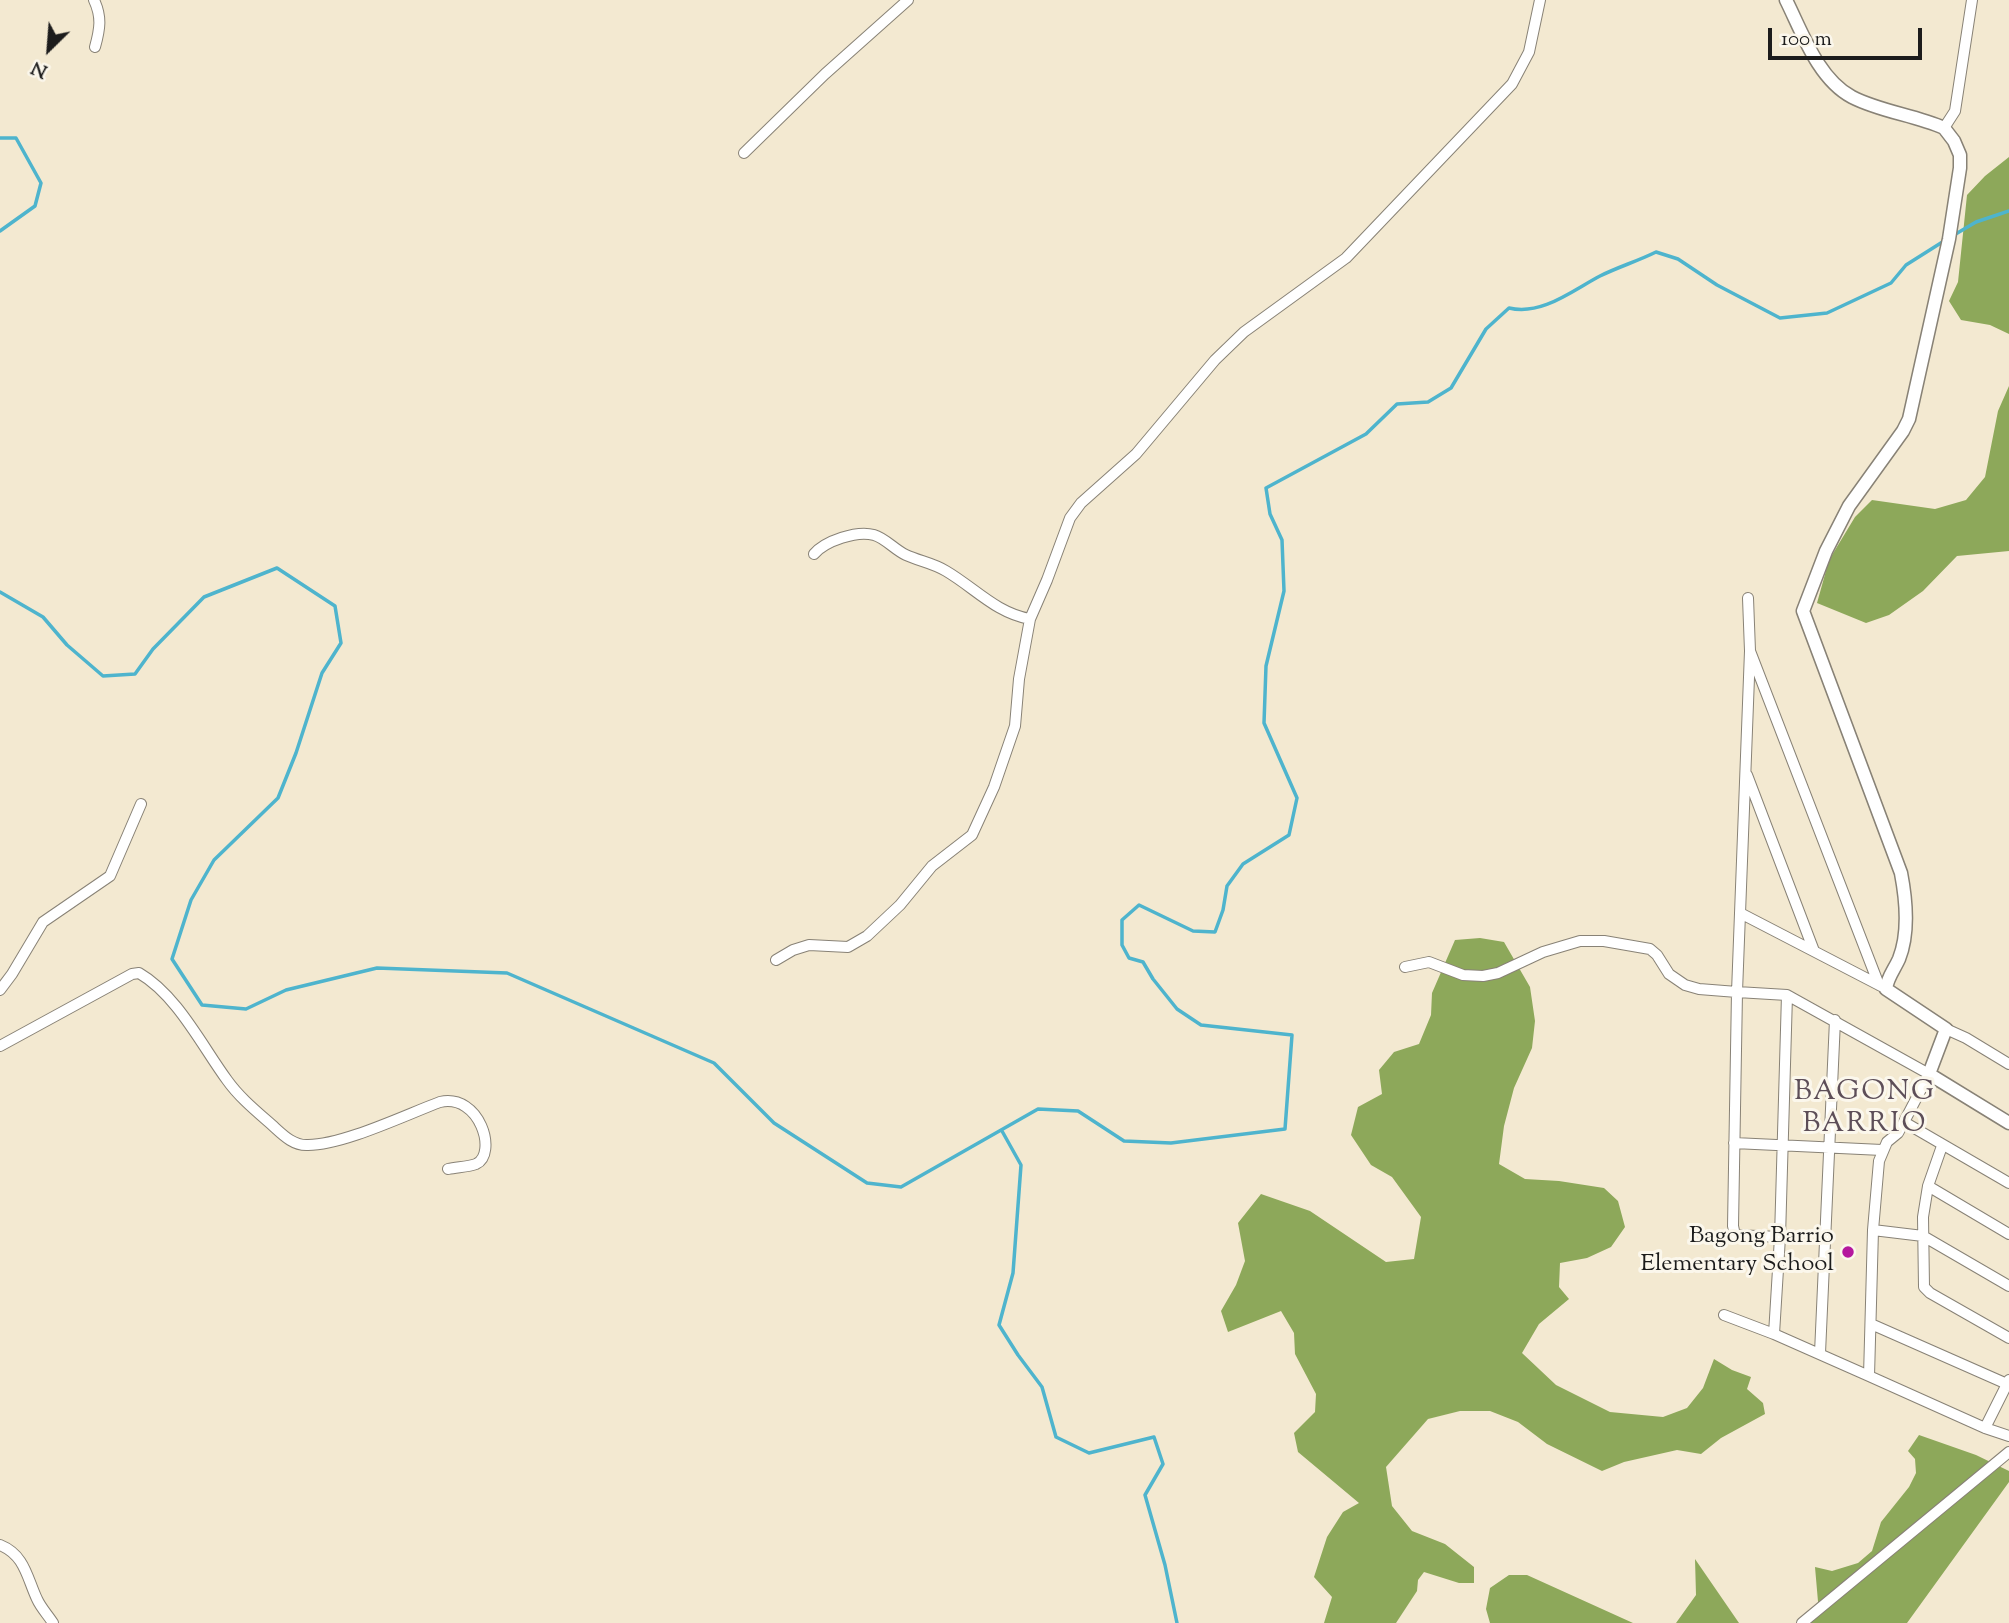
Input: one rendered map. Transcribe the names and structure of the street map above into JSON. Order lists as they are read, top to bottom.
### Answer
{
  "districts": ["BAGONG BARRIO"],
  "places": ["Bagong Barrio Elementary School"],
  "scale_bar": "100 m",
  "north": "bottom left"
}
